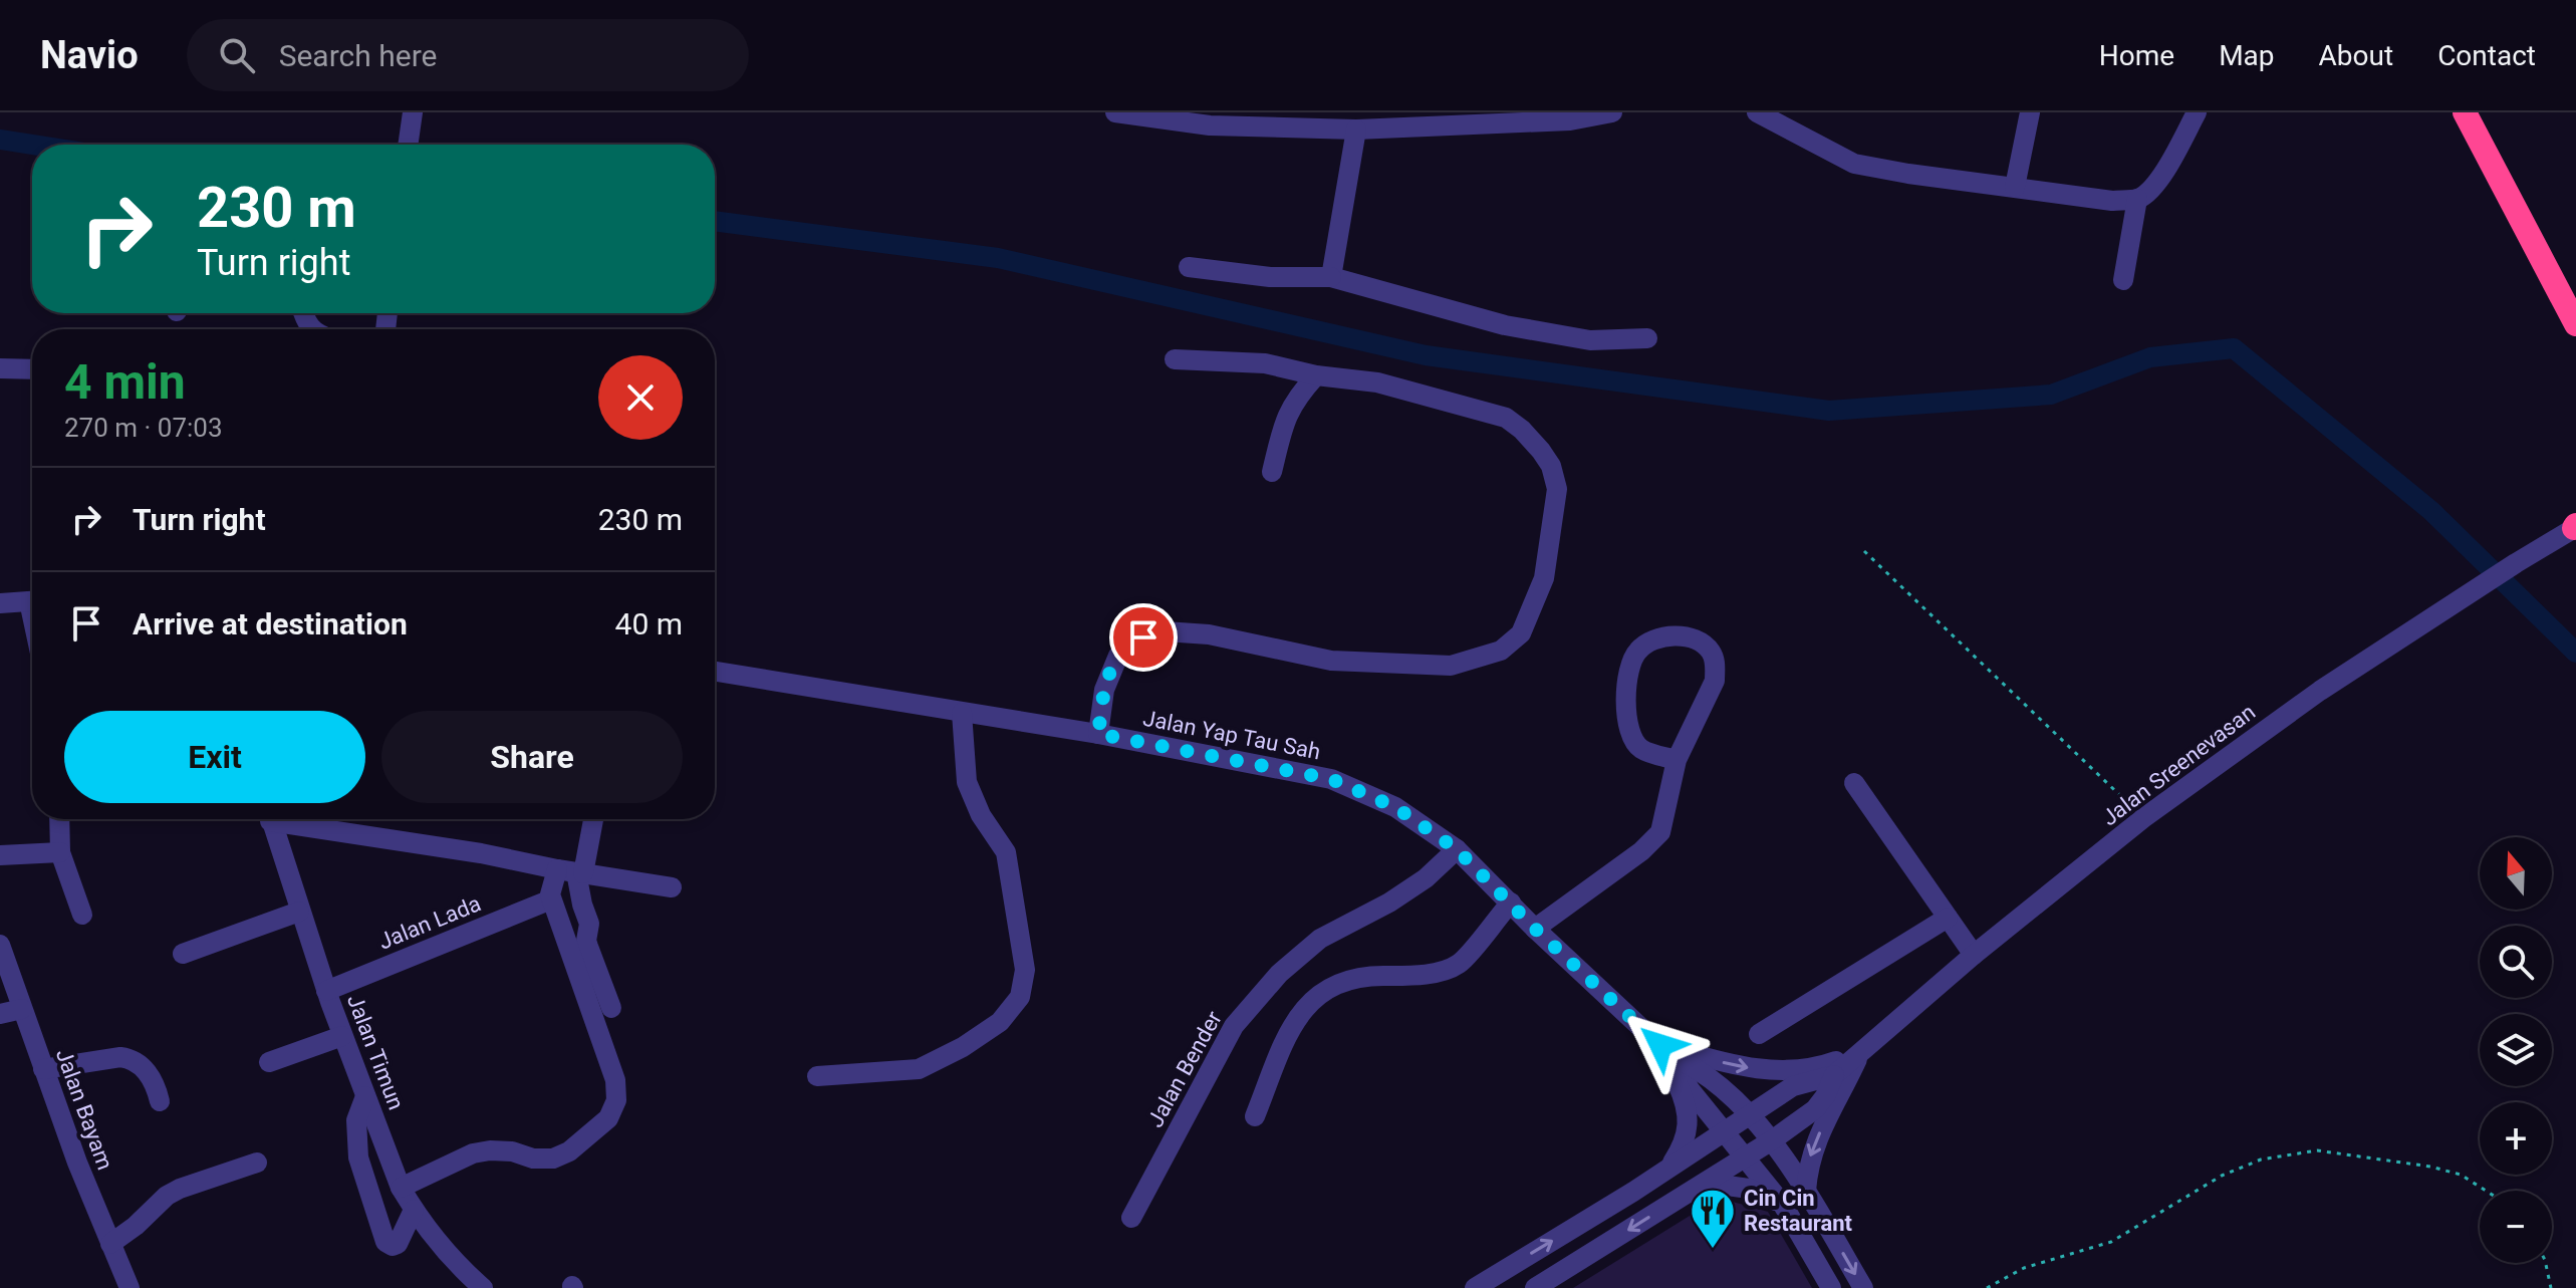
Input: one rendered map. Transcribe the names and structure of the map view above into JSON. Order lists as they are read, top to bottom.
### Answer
{
  "streets": {
    "street": [
      "Jalan Yap Tau Sah",
      "Jalan Sreenevasan",
      "Jalan Lada",
      "Jalan Timun",
      "Jalan Bender",
      "Jalan Bayam"
    ]
  },
  "crossings": [
    ["Jalan Yap Tau Sah", "Jalan Bender"],
    ["Jalan Lada", "Jalan Timun"]
  ],
  "places": {
    "restaurant": ["Cin Cin Restaurant"]
  },
  "north": "top",
  "page": {
    "header": "Navio",
    "search": "Search here",
    "nav": [
      "Home",
      "Map",
      "About",
      "Contact"
    ],
    "turn": ["230 m", "Turn right"],
    "heading": ["4 min", "270 m · 07:03"],
    "list": [
      {
        "name": "Turn right",
        "value": "230 m"
      },
      {
        "name": "Arrive at destination",
        "value": "40 m"
      }
    ],
    "buttons": ["Exit", "Share"],
    "map_buttons": ["+", "−"]
  }
}
